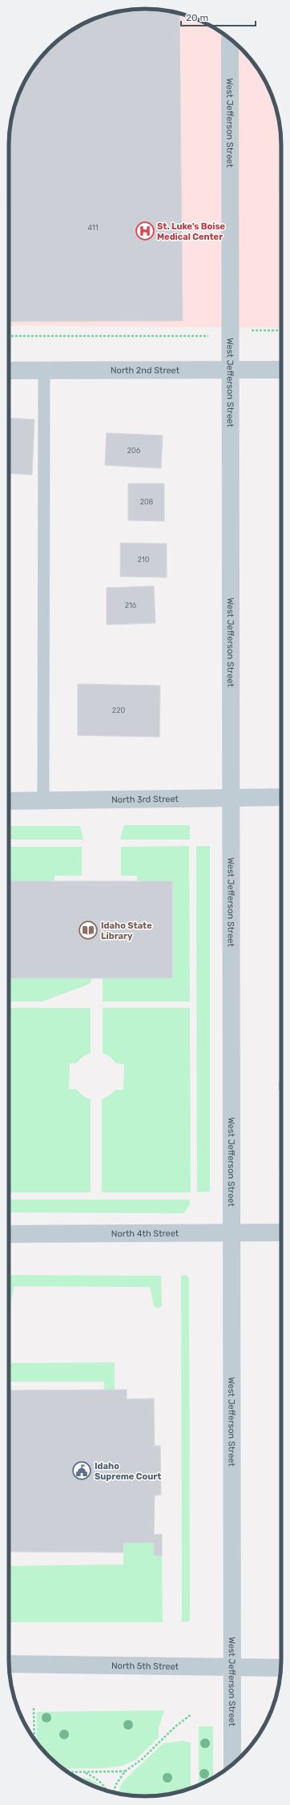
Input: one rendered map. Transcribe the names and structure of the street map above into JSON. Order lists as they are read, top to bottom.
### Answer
{
  "streets": {
    "street": [
      "West Jefferson Street",
      "North 2nd Street",
      "North 3rd Street",
      "North 4th Street",
      "North 5th Street"
    ]
  },
  "crossings": [
    ["West Jefferson Street", "North 2nd Street"],
    ["West Jefferson Street", "North 3rd Street"],
    ["West Jefferson Street", "North 4th Street"],
    ["West Jefferson Street", "North 5th Street"]
  ],
  "places": {
    "hospital": ["St. Luke's Boise Medical Center"],
    "library": ["Idaho State Library"],
    "public building": ["Idaho Supreme Court"]
  },
  "house_numbers": [
    "411",
    "206",
    "208",
    "210",
    "216",
    "220"
  ],
  "scale_bar": "20 m"
}
